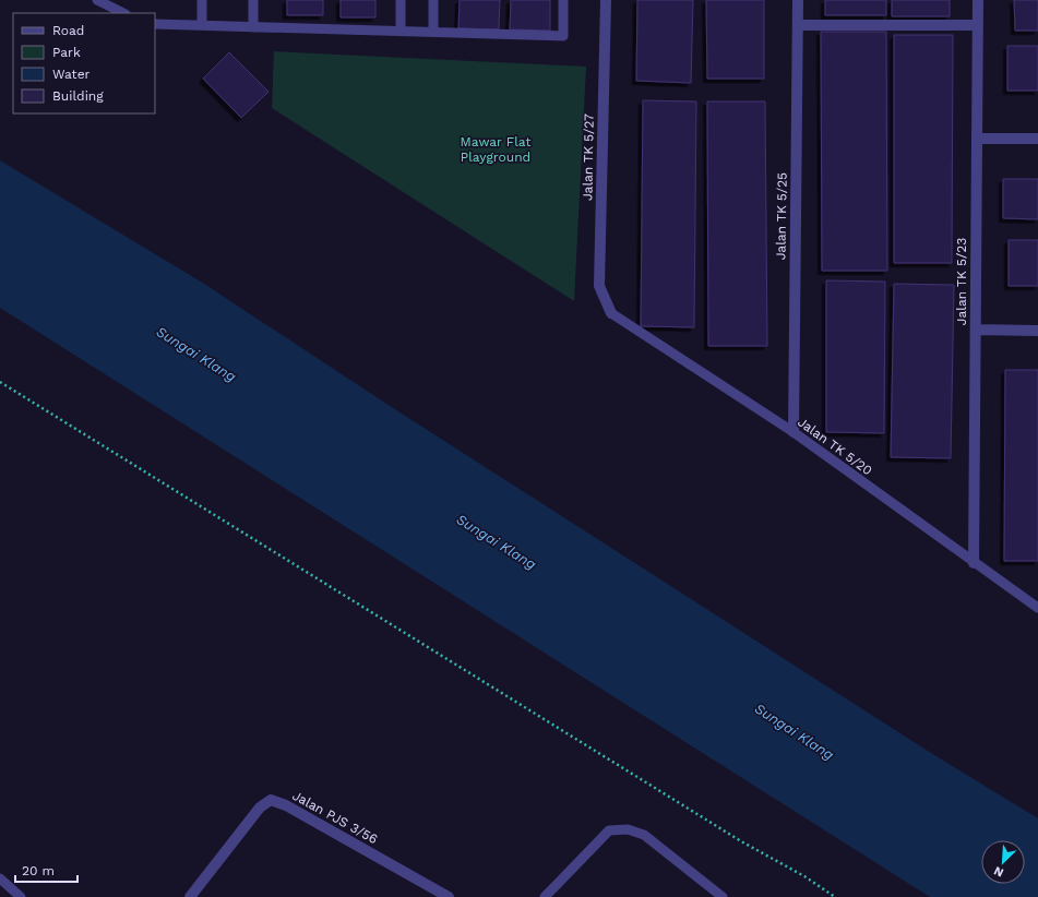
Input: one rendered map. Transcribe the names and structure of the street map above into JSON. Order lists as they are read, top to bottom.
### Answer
{
  "streets": {
    "street": [
      "Jalan TK 5/27",
      "Jalan TK 5/25",
      "Jalan TK 5/23",
      "Jalan PJS 3/56"
    ],
    "lane": ["Jalan TK 5/20"]
  },
  "crossings": [
    ["Jalan TK 5/27", "Jalan TK 5/20"],
    ["Jalan TK 5/25", "Jalan TK 5/20"],
    ["Jalan TK 5/23", "Jalan TK 5/20"]
  ],
  "water": ["Sungai Klang"],
  "parks": ["Mawar Flat Playground"],
  "legend": [
    "Road",
    "Park",
    "Water",
    "Building"
  ],
  "scale_bar": "20 m",
  "north": "bottom left"
}
